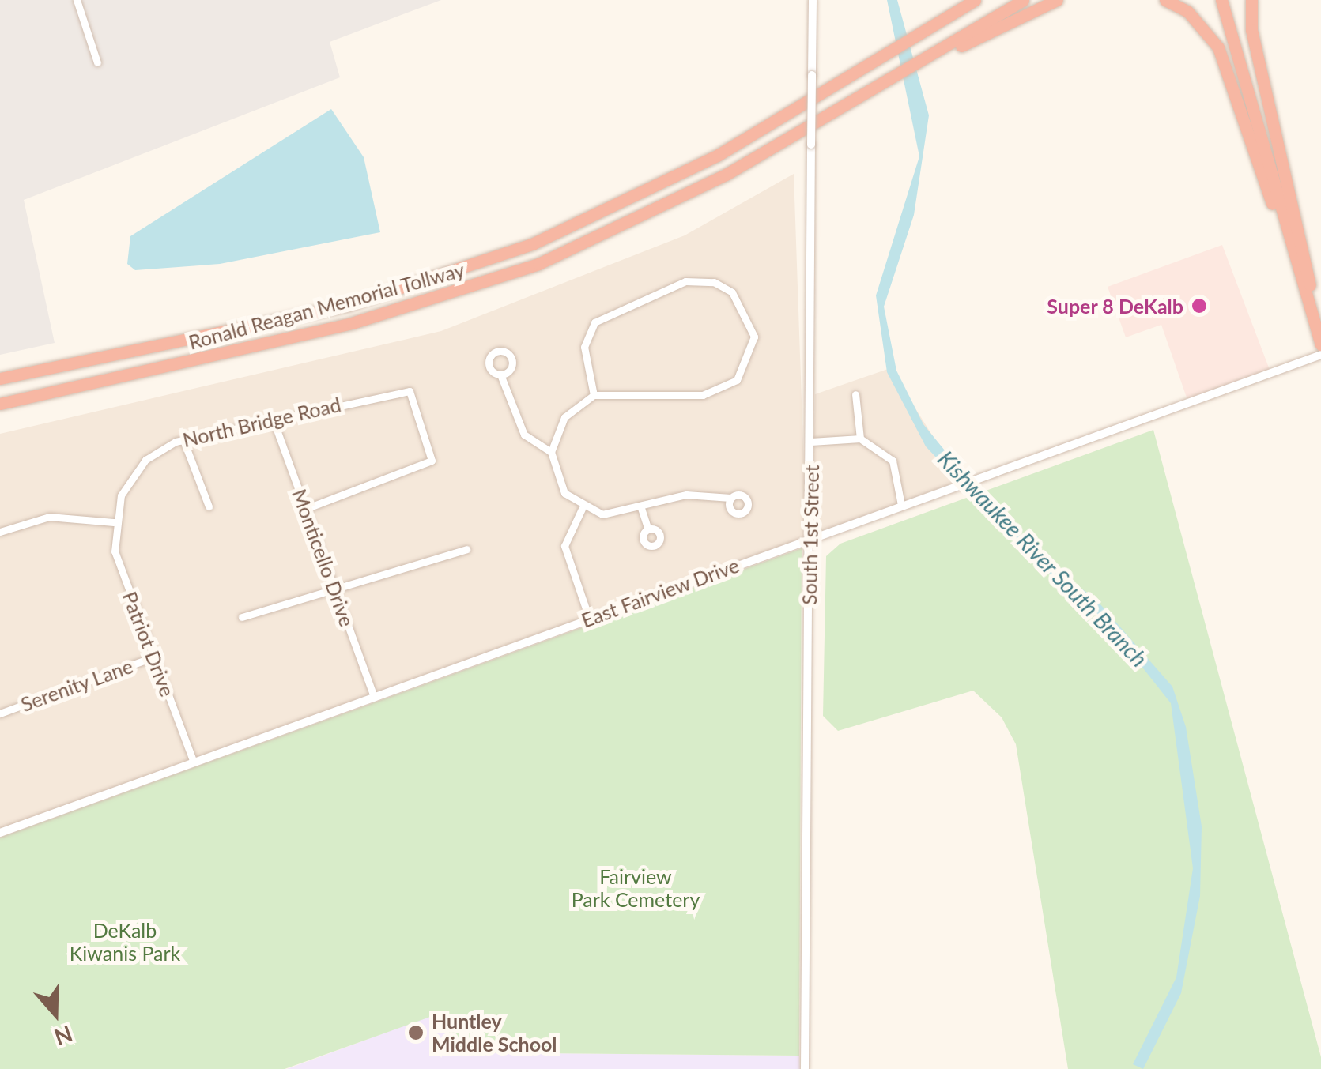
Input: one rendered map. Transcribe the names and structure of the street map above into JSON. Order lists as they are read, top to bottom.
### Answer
{
  "streets": {
    "highway": ["Ronald Reagan Memorial Tollway"],
    "street": [
      "North Bridge Road",
      "South 1st Street",
      "Monticello Drive",
      "East Fairview Drive",
      "Patriot Drive",
      "Serenity Lane"
    ]
  },
  "crossings": [
    ["North Bridge Road", "Monticello Drive"],
    ["North Bridge Road", "Patriot Drive"],
    ["South 1st Street", "East Fairview Drive"],
    ["Monticello Drive", "East Fairview Drive"],
    ["East Fairview Drive", "Patriot Drive"],
    ["Patriot Drive", "Serenity Lane"]
  ],
  "water": ["Kishwaukee River South Branch"],
  "parks": ["Fairview Park Cemetery", "DeKalb Kiwanis Park"],
  "places": ["Super 8 DeKalb", "Huntley Middle School"],
  "north": "bottom"
}
